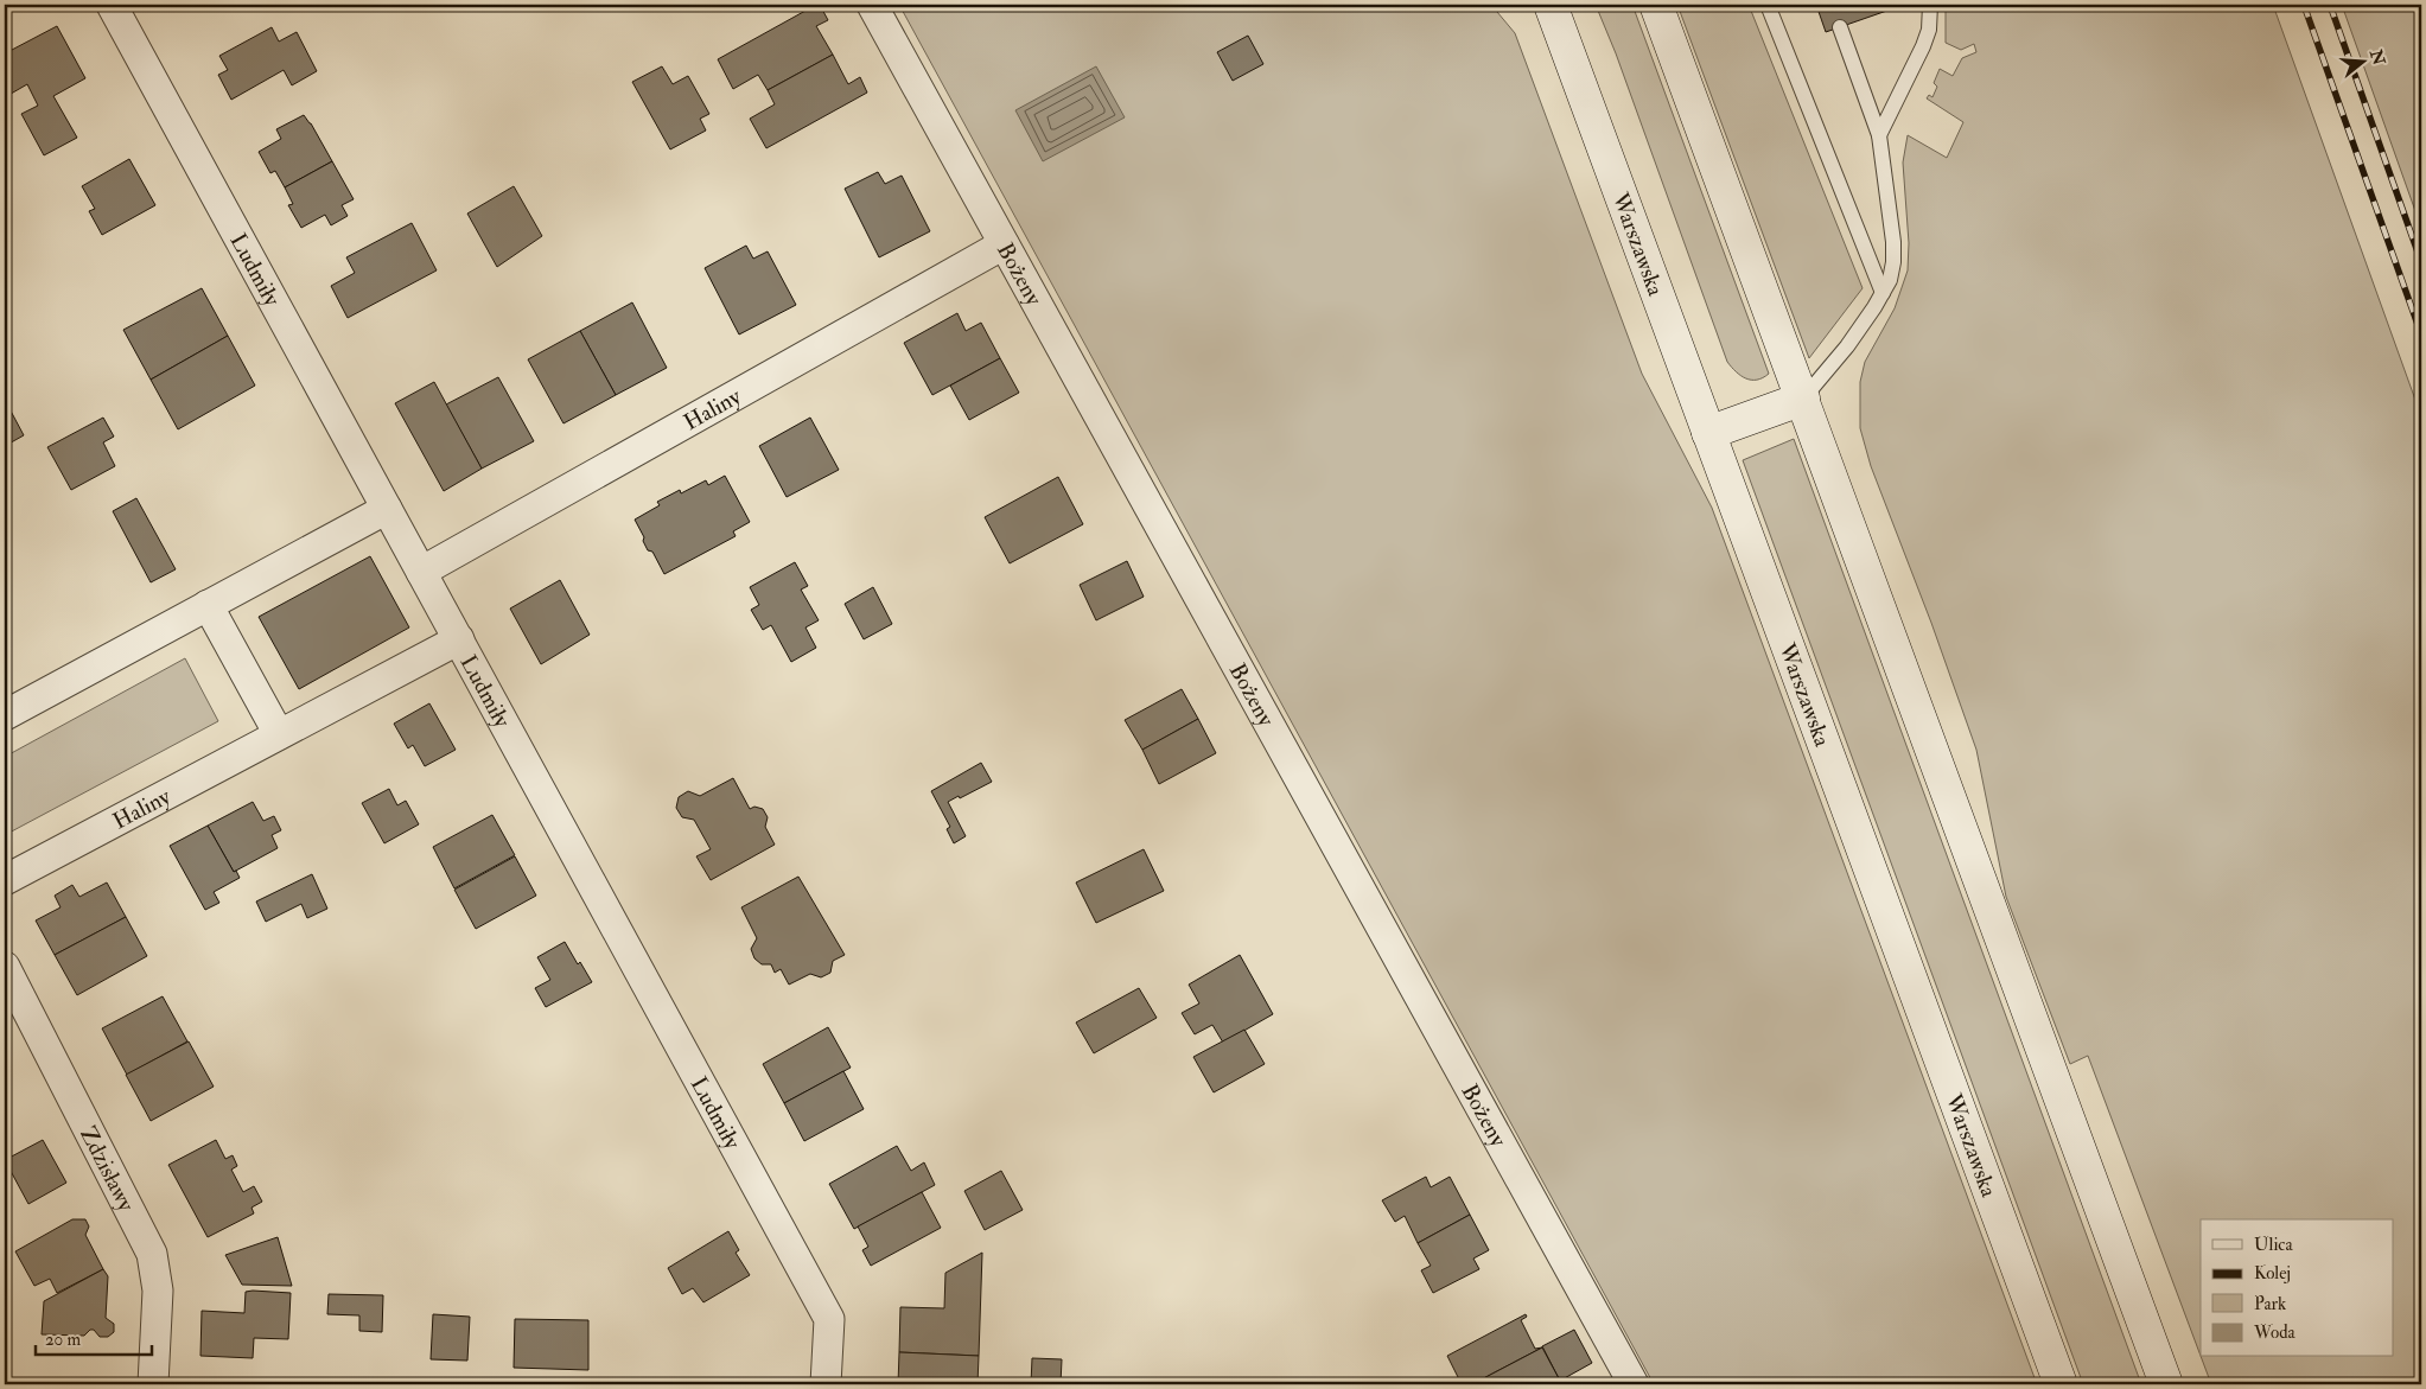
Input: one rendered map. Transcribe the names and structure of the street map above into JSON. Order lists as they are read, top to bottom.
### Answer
{
  "streets": {
    "main road": ["Warszawska"],
    "street": [
      "Ludmiły",
      "Bożeny",
      "Haliny",
      "Zdzisławy"
    ]
  },
  "crossings": [
    ["Ludmiły", "Haliny"],
    ["Bożeny", "Haliny"]
  ],
  "legend": [
    "Ulica",
    "Kolej",
    "Park",
    "Woda"
  ],
  "scale_bar": "20 m",
  "north": "right"
}
